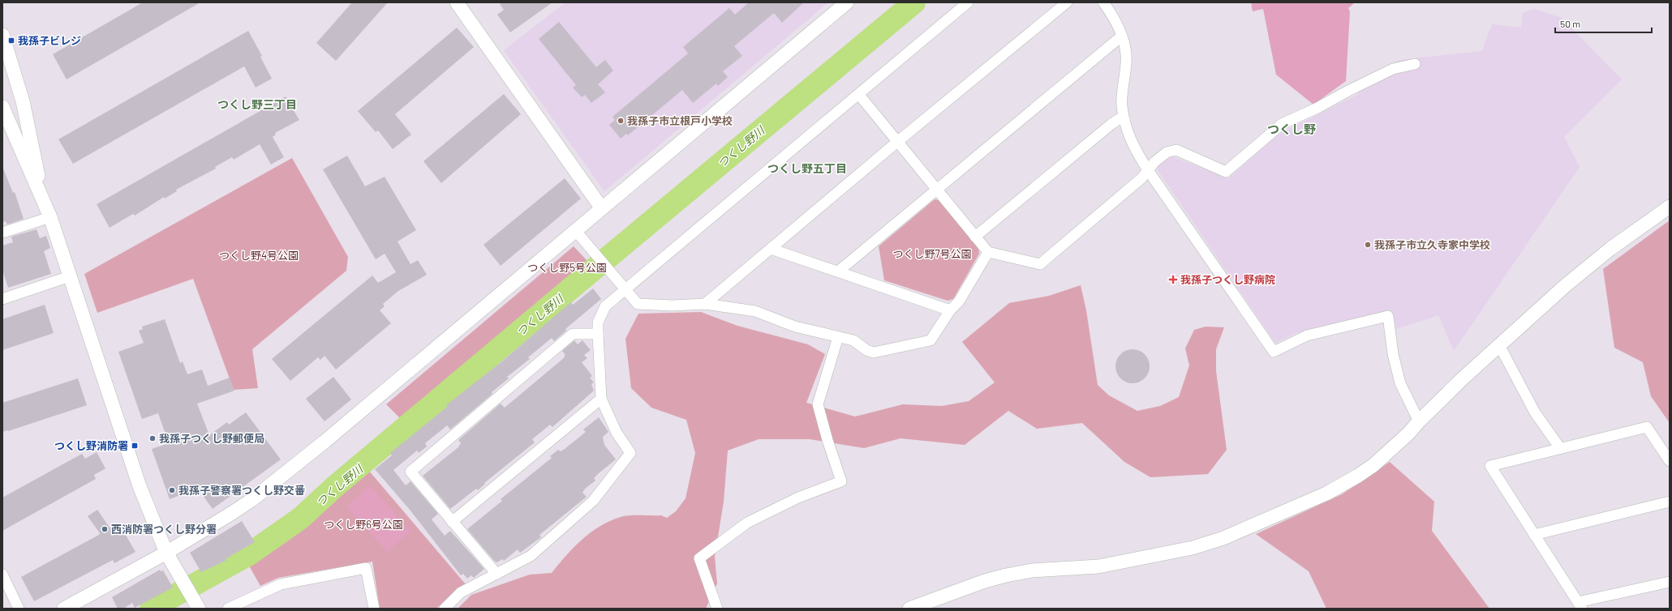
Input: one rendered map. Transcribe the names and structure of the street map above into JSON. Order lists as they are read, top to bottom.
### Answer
{
  "districts": ["つくし野三丁目", "つくし野", "つくし野五丁目"],
  "water": ["つくし野川"],
  "parks": [
    "つくし野7号公園",
    "つくし野4号公園",
    "つくし野5号公園",
    "つくし野6号公園"
  ],
  "places": {
    "transit": ["我孫子ビレジ", "つくし野消防署"],
    "other": [
      "我孫子市立根戸小学校",
      "我孫子市立久寺家中学校",
      "我孫子つくし野郵便局",
      "我孫子警察署つくし野交番",
      "西消防署つくし野分署"
    ],
    "health": ["我孫子つくし野病院"]
  },
  "scale_bar": "50 m"
}
